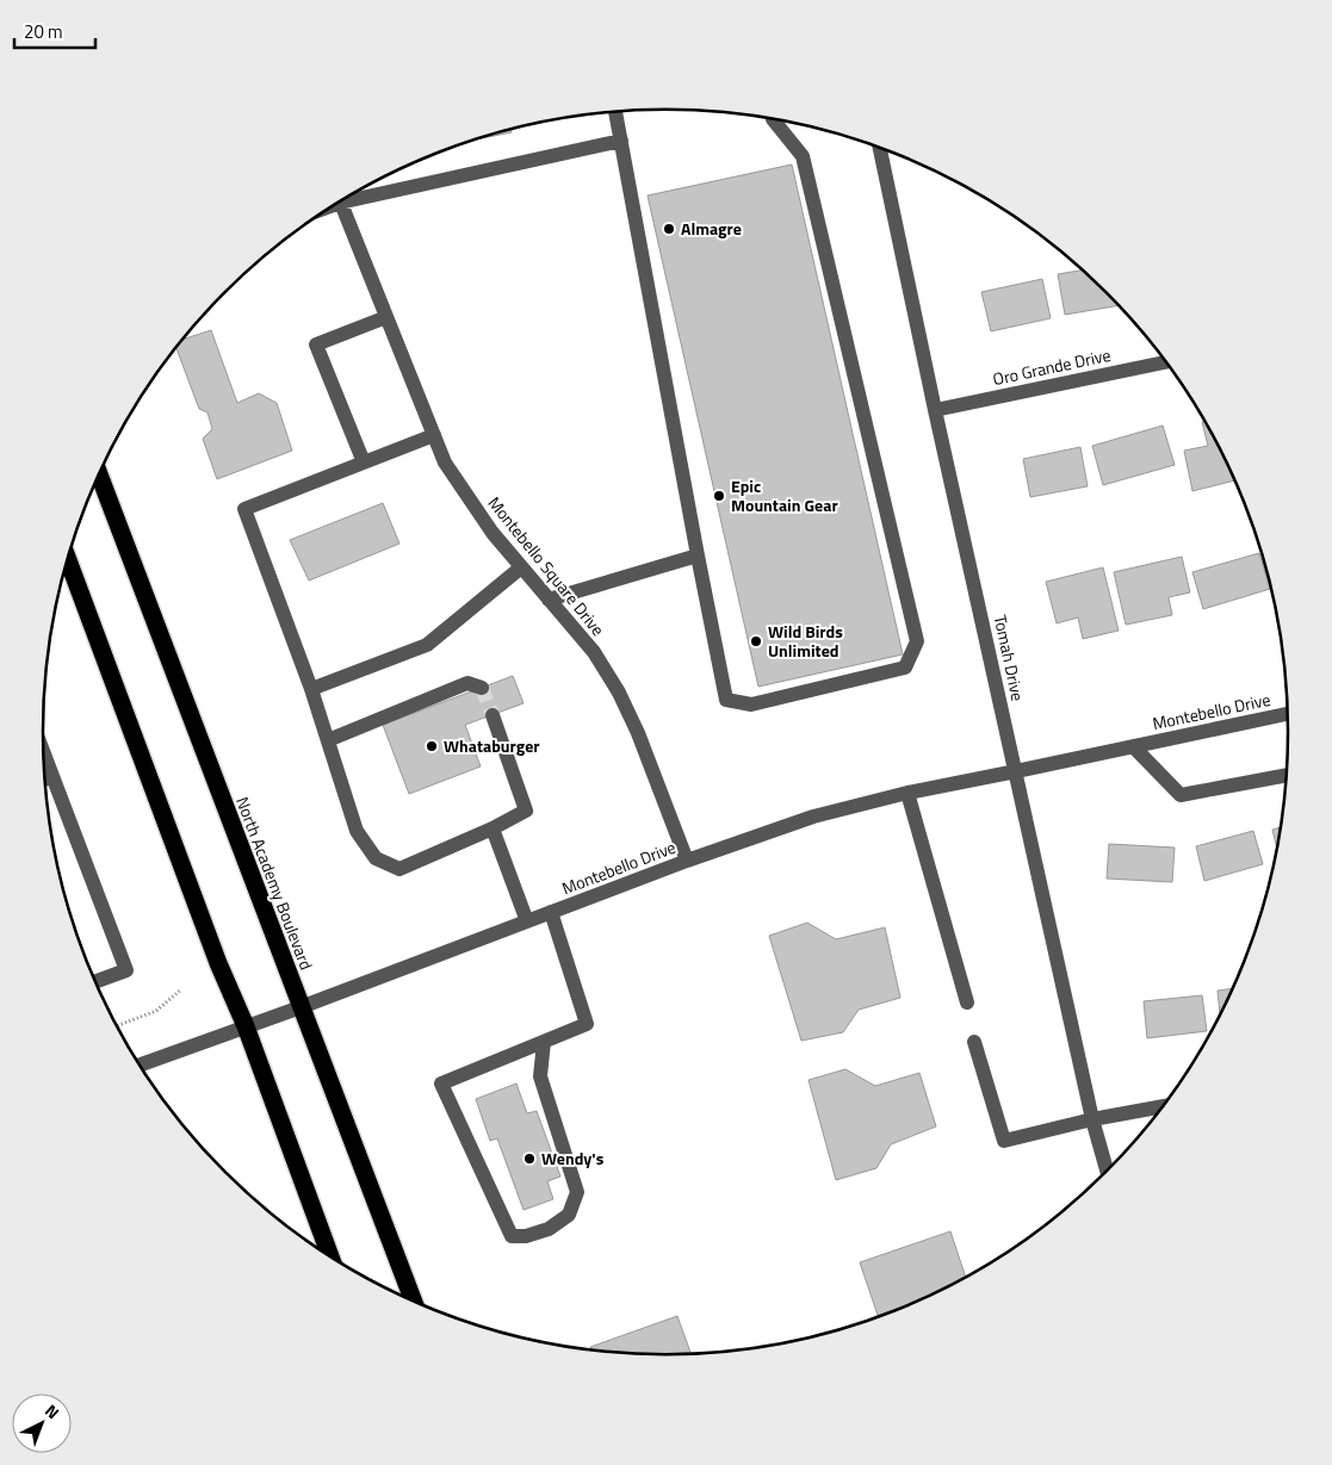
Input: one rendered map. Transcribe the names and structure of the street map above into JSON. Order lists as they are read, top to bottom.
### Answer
{
  "streets": {
    "highway": ["North Academy Boulevard"],
    "street": [
      "Oro Grande Drive",
      "Montebello Square Drive",
      "Tomah Drive",
      "Montebello Drive"
    ]
  },
  "crossings": [
    ["Oro Grande Drive", "Tomah Drive"],
    ["Montebello Square Drive", "Montebello Drive"],
    ["Tomah Drive", "Montebello Drive"],
    ["Montebello Drive", "North Academy Boulevard"]
  ],
  "places": [
    "Almagre",
    "Epic Mountain Gear",
    "Wild Birds Unlimited",
    "Whataburger",
    "Wendy's"
  ],
  "scale_bar": "20 m",
  "north": "top right"
}
